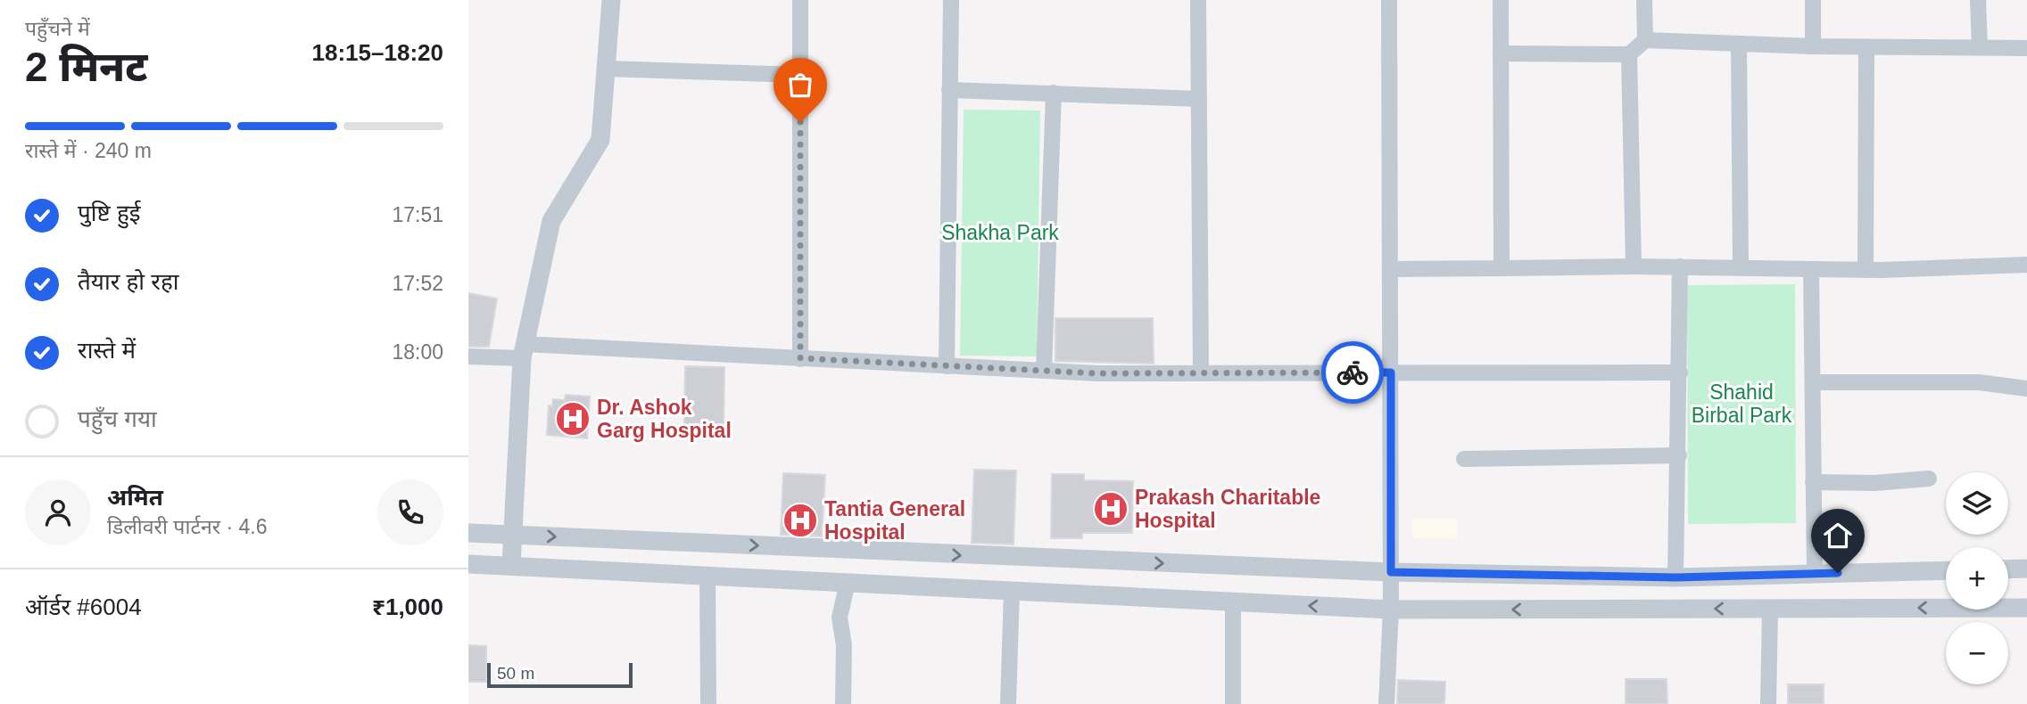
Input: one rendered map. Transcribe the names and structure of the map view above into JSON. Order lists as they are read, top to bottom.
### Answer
{
  "parks": ["Shakha Park", "Shahid Birbal Park"],
  "places": {
    "hospital": ["Dr. Ashok Garg Hospital", "Prakash Charitable Hospital", "Tantia General Hospital"]
  },
  "scale_bar": "50 m",
  "page": {
    "heading": ["2 मिनट", "पहुँचने में", "18:15–18:20"],
    "panel": [
      "अमित",
      "डिलीवरी पार्टनर · 4.6",
      "ऑर्डर #6004",
      "₹1,000"
    ],
    "bar": "रास्ते में · 240 m",
    "list": [
      ["पुष्टि हुई", "17:51"],
      ["तैयार हो रहा", "17:52"],
      ["रास्ते में", "18:00"],
      "पहुँच गया"
    ],
    "map_buttons": ["+", "−"],
    "scale": "50 m"
  }
}
